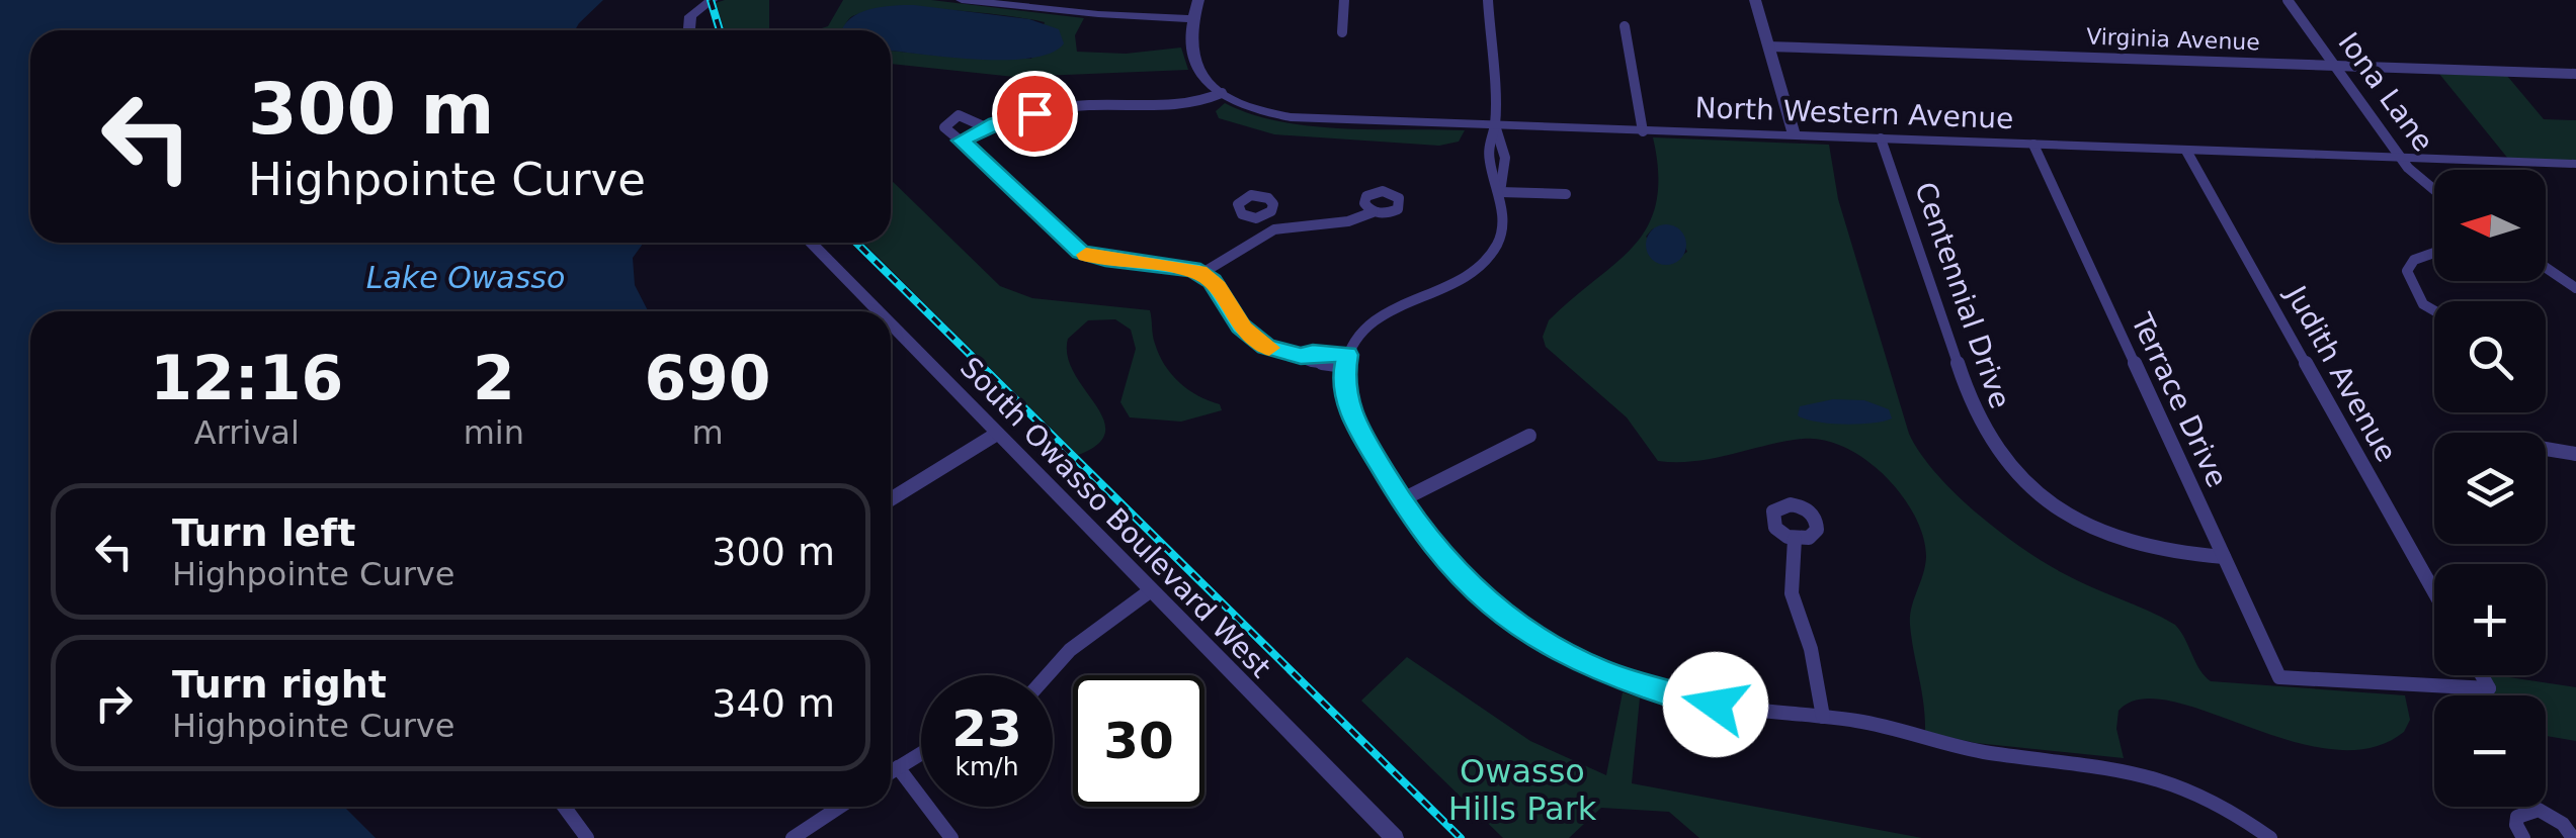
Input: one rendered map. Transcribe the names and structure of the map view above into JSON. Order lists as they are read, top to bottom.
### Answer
{
  "streets": {
    "street": [
      "Virginia Avenue",
      "Iona Lane",
      "North Western Avenue",
      "Centennial Drive",
      "Judith Avenue",
      "Terrace Drive",
      "South Owasso Boulevard West"
    ]
  },
  "crossings": [
    ["Virginia Avenue", "Iona Lane"],
    ["Iona Lane", "North Western Avenue"],
    ["North Western Avenue", "Centennial Drive"],
    ["North Western Avenue", "Judith Avenue"],
    ["North Western Avenue", "Terrace Drive"],
    ["Centennial Drive", "Terrace Drive"]
  ],
  "water": ["Lake Owasso"],
  "parks": ["Owasso Hills Park"],
  "north": "left",
  "page": {
    "turn": ["300 m", "Highpointe Curve"],
    "map_buttons": ["+", "−"],
    "eta": [
      "12:16",
      "Arrival",
      "2",
      "min",
      "690",
      "m"
    ],
    "list": [
      {
        "name": "Turn left",
        "note": "Highpointe Curve",
        "value": "300 m"
      },
      {
        "name": "Turn right",
        "note": "Highpointe Curve",
        "value": "340 m"
      }
    ],
    "speed": "23 km/h",
    "limit": "30"
  }
}
